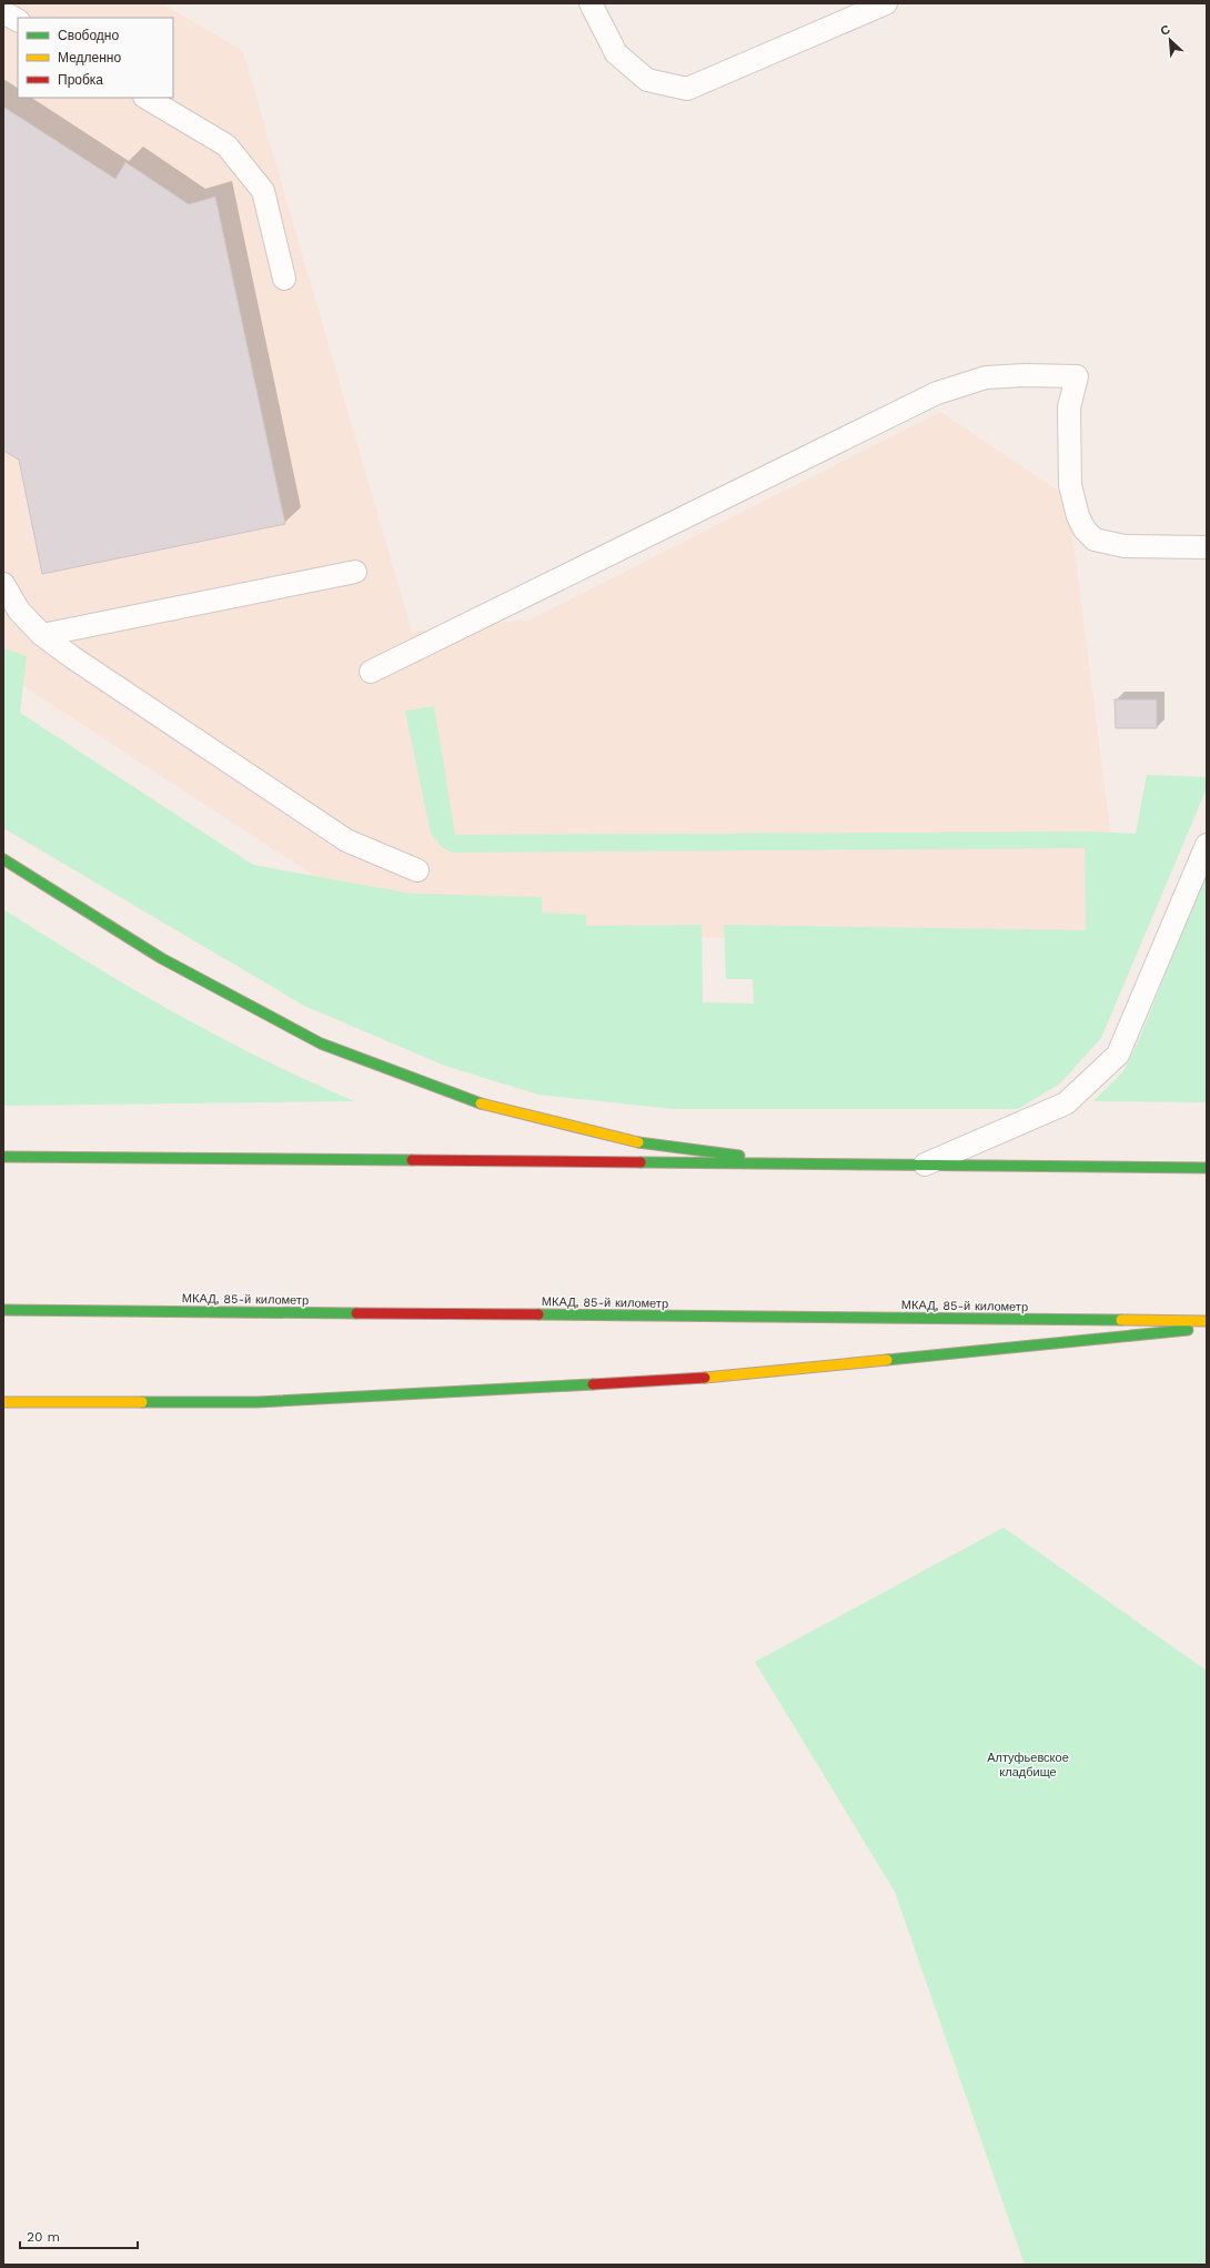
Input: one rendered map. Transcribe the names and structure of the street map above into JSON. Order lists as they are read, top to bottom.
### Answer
{
  "streets": {
    "main road": ["МКАД, 85-й километр"]
  },
  "parks": ["Алтуфьевское кладбище"],
  "legend": ["Свободно", "Медленно", "Пробка"],
  "scale_bar": "20 m",
  "north": "top left"
}
